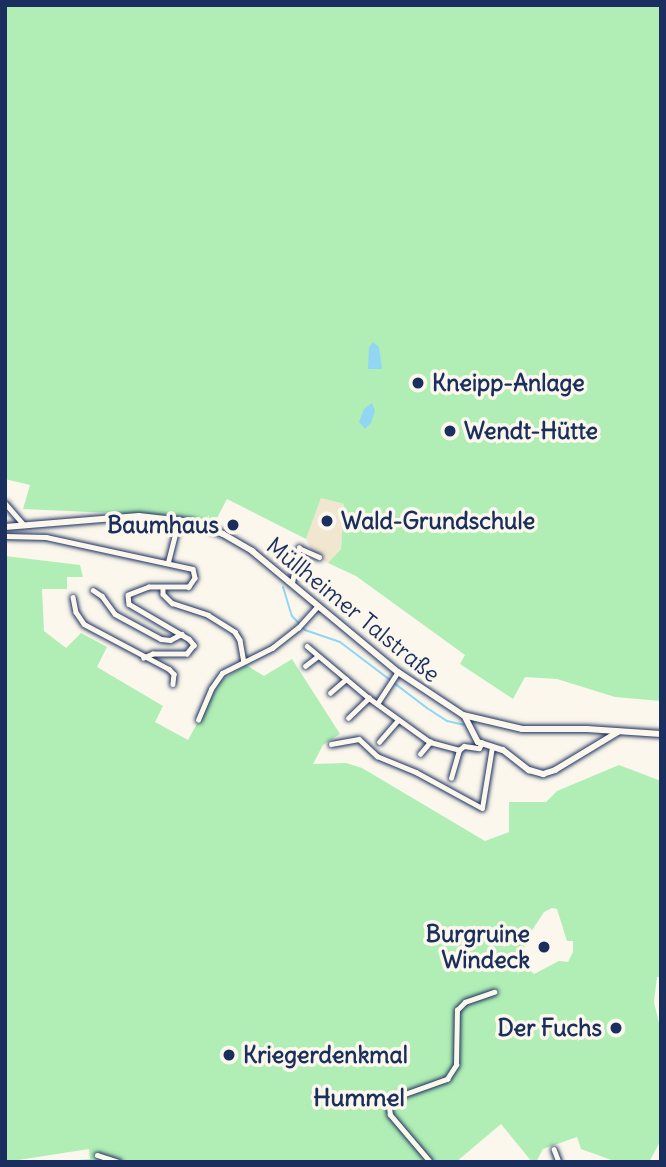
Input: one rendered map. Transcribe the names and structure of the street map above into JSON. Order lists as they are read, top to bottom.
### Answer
{
  "streets": {
    "main road": ["Müllheimer Talstraße"]
  },
  "districts": ["Hummel"],
  "places": [
    "Kneipp-Anlage",
    "Wendt-Hütte",
    "Wald-Grundschule",
    "Baumhaus",
    "Burgruine Windeck",
    "Der Fuchs",
    "Kriegerdenkmal"
  ]
}
